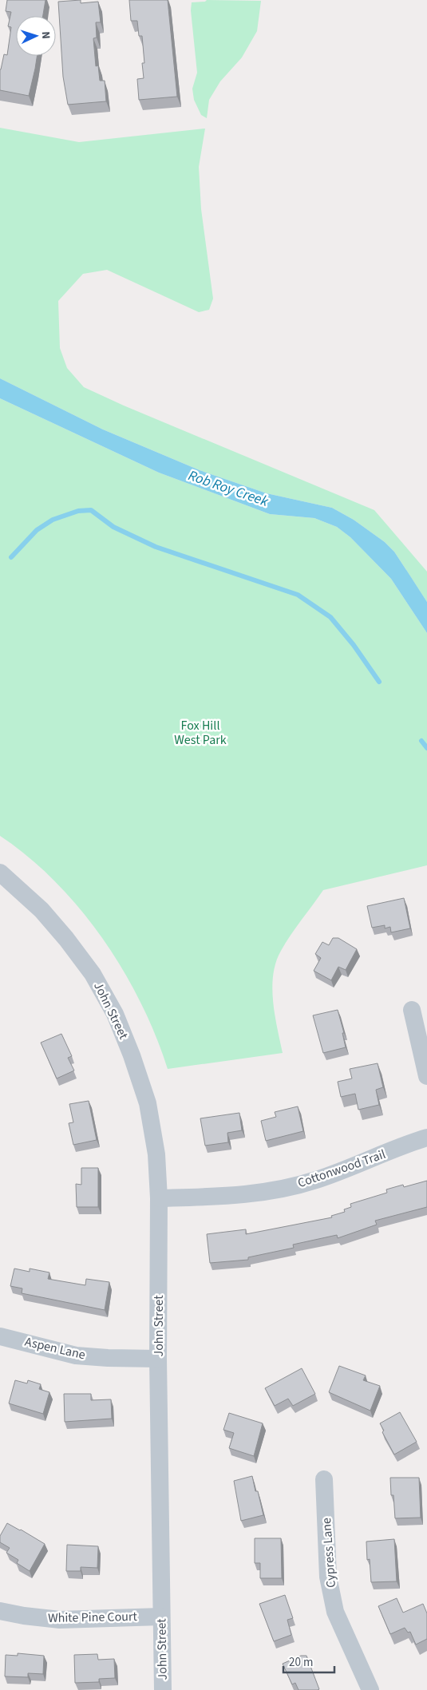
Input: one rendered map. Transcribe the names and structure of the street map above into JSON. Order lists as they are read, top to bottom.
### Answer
{
  "streets": {
    "street": [
      "John Street",
      "Cottonwood Trail",
      "Aspen Lane",
      "Cypress Lane",
      "White Pine Court"
    ]
  },
  "crossings": [
    ["John Street", "Cottonwood Trail"],
    ["John Street", "Aspen Lane"],
    ["John Street", "White Pine Court"]
  ],
  "water": ["Rob Roy Creek"],
  "parks": ["Fox Hill West Park"],
  "scale_bar": "20 m",
  "north": "right"
}
